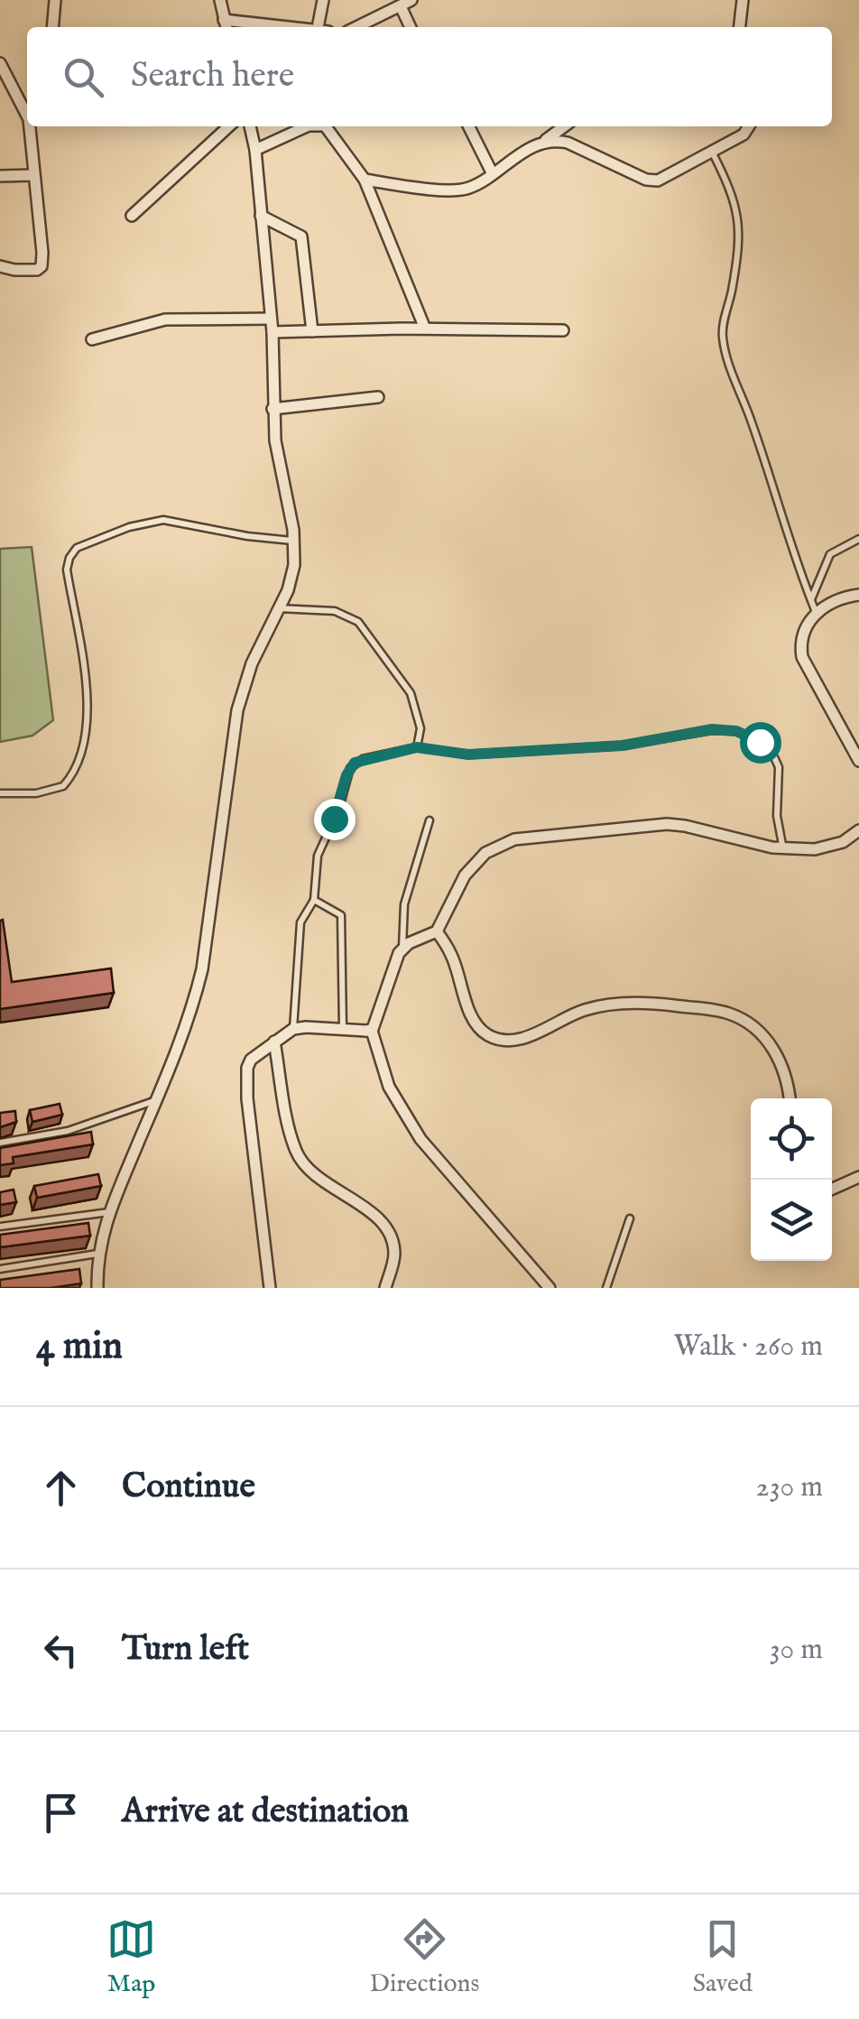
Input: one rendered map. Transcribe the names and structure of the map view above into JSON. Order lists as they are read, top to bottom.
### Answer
{
  "page": {
    "search": "Search here",
    "heading": ["4 min", "Walk · 260 m"],
    "list": [
      ["Continue", "230 m"],
      ["Turn left", "30 m"],
      "Arrive at destination"
    ],
    "nav": ["Map", "Directions", "Saved"]
  }
}
